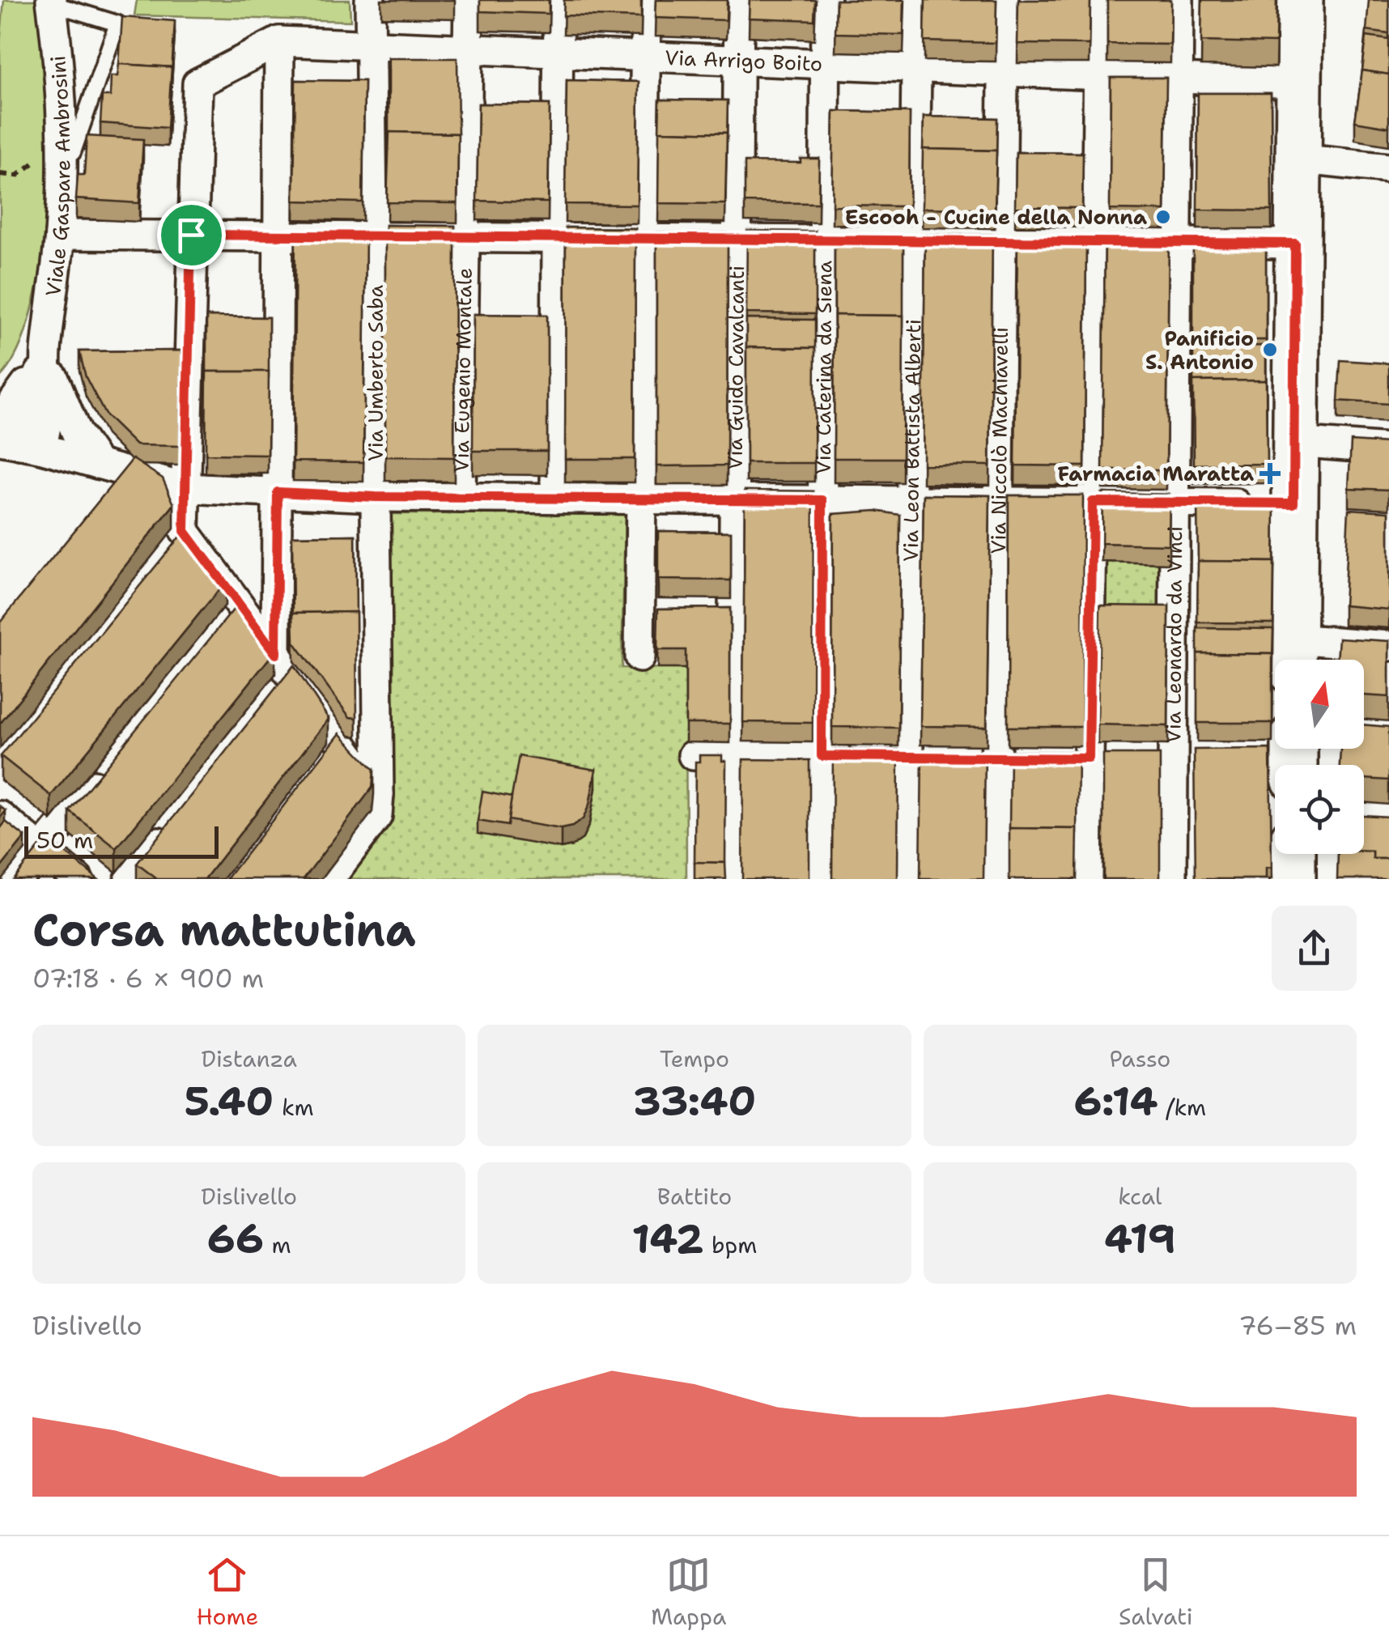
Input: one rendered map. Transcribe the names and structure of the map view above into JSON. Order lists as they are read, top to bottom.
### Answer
{
  "streets": {
    "street": [
      "Via Arrigo Boito",
      "Viale Gaspare Ambrosini",
      "Via Guido Cavalcanti",
      "Via Caterina da Siena",
      "Via Eugenio Montale",
      "Via Umberto Saba",
      "Via Leon Battista Alberti",
      "Via Niccolò Machiavelli",
      "Via Leonardo da Vinci"
    ]
  },
  "crossings": [
    ["Via Arrigo Boito", "Via Guido Cavalcanti"],
    ["Via Arrigo Boito", "Via Caterina da Siena"],
    ["Via Arrigo Boito", "Via Eugenio Montale"],
    ["Via Arrigo Boito", "Via Umberto Saba"],
    ["Via Arrigo Boito", "Via Leon Battista Alberti"],
    ["Via Arrigo Boito", "Via Niccolò Machiavelli"],
    ["Via Arrigo Boito", "Via Leonardo da Vinci"]
  ],
  "places": {
    "other": ["Escooh - Cucine della Nonna", "Panificio S. Antonio"],
    "health": ["Farmacia Maratta"]
  },
  "scale_bar": "50 m",
  "north": "top",
  "page": {
    "scale": "50 m",
    "heading": ["Corsa mattutina", "07:18 · 6 × 900 m"],
    "stats": [
      ["Distanza", "5.40 km"],
      ["Tempo", "33:40"],
      ["Passo", "6:14 /km"],
      ["Dislivello", "66 m"],
      ["Battito", "142 bpm"],
      ["kcal", "419"]
    ],
    "chart": ["Dislivello", "76–85 m"],
    "tabs": ["Home", "Mappa", "Salvati"]
  }
}
